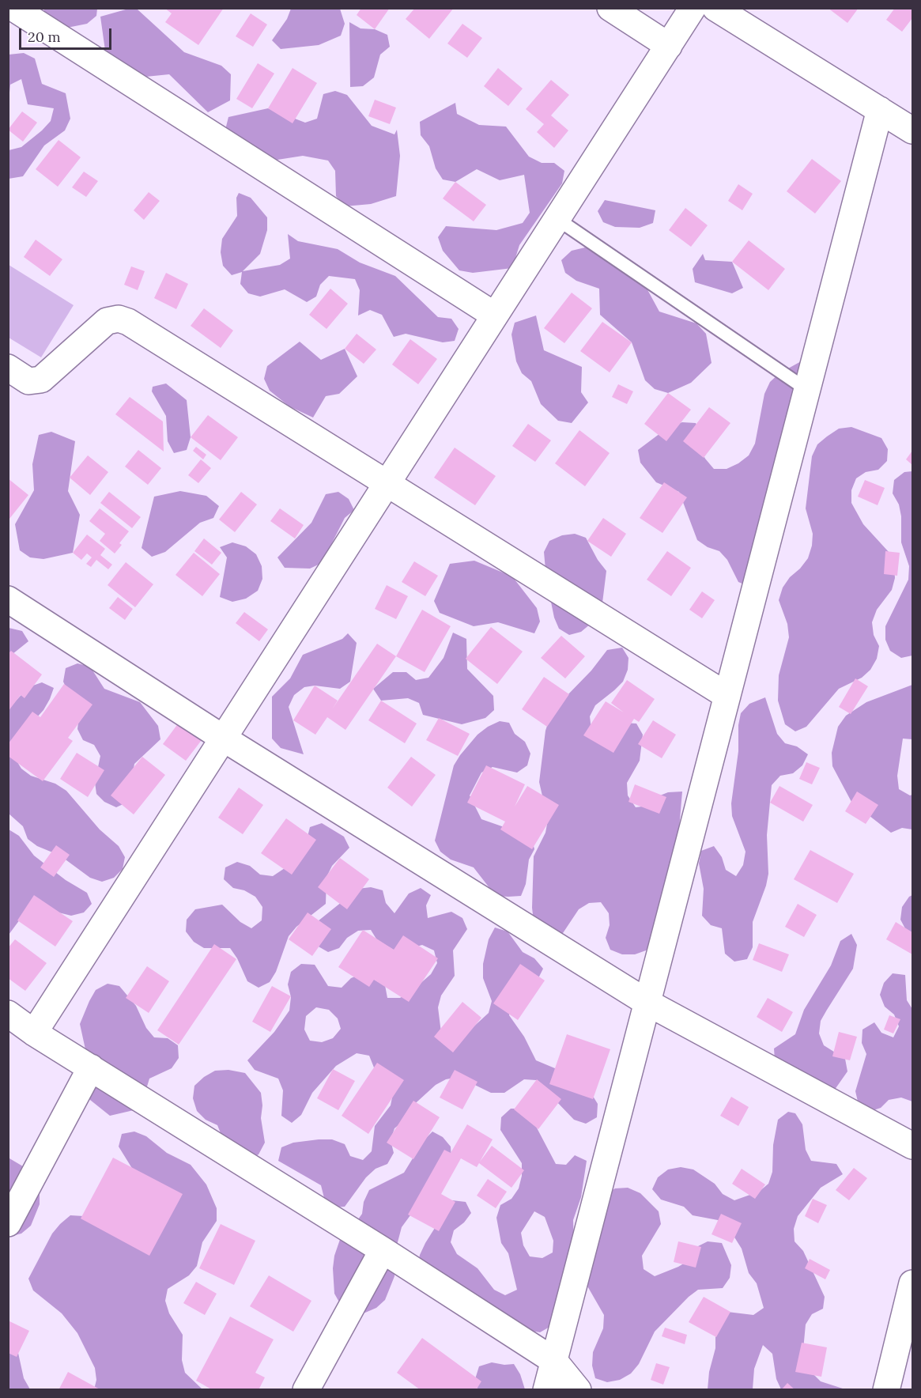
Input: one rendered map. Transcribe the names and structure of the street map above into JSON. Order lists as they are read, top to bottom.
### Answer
{
  "scale_bar": "20 m"
}
